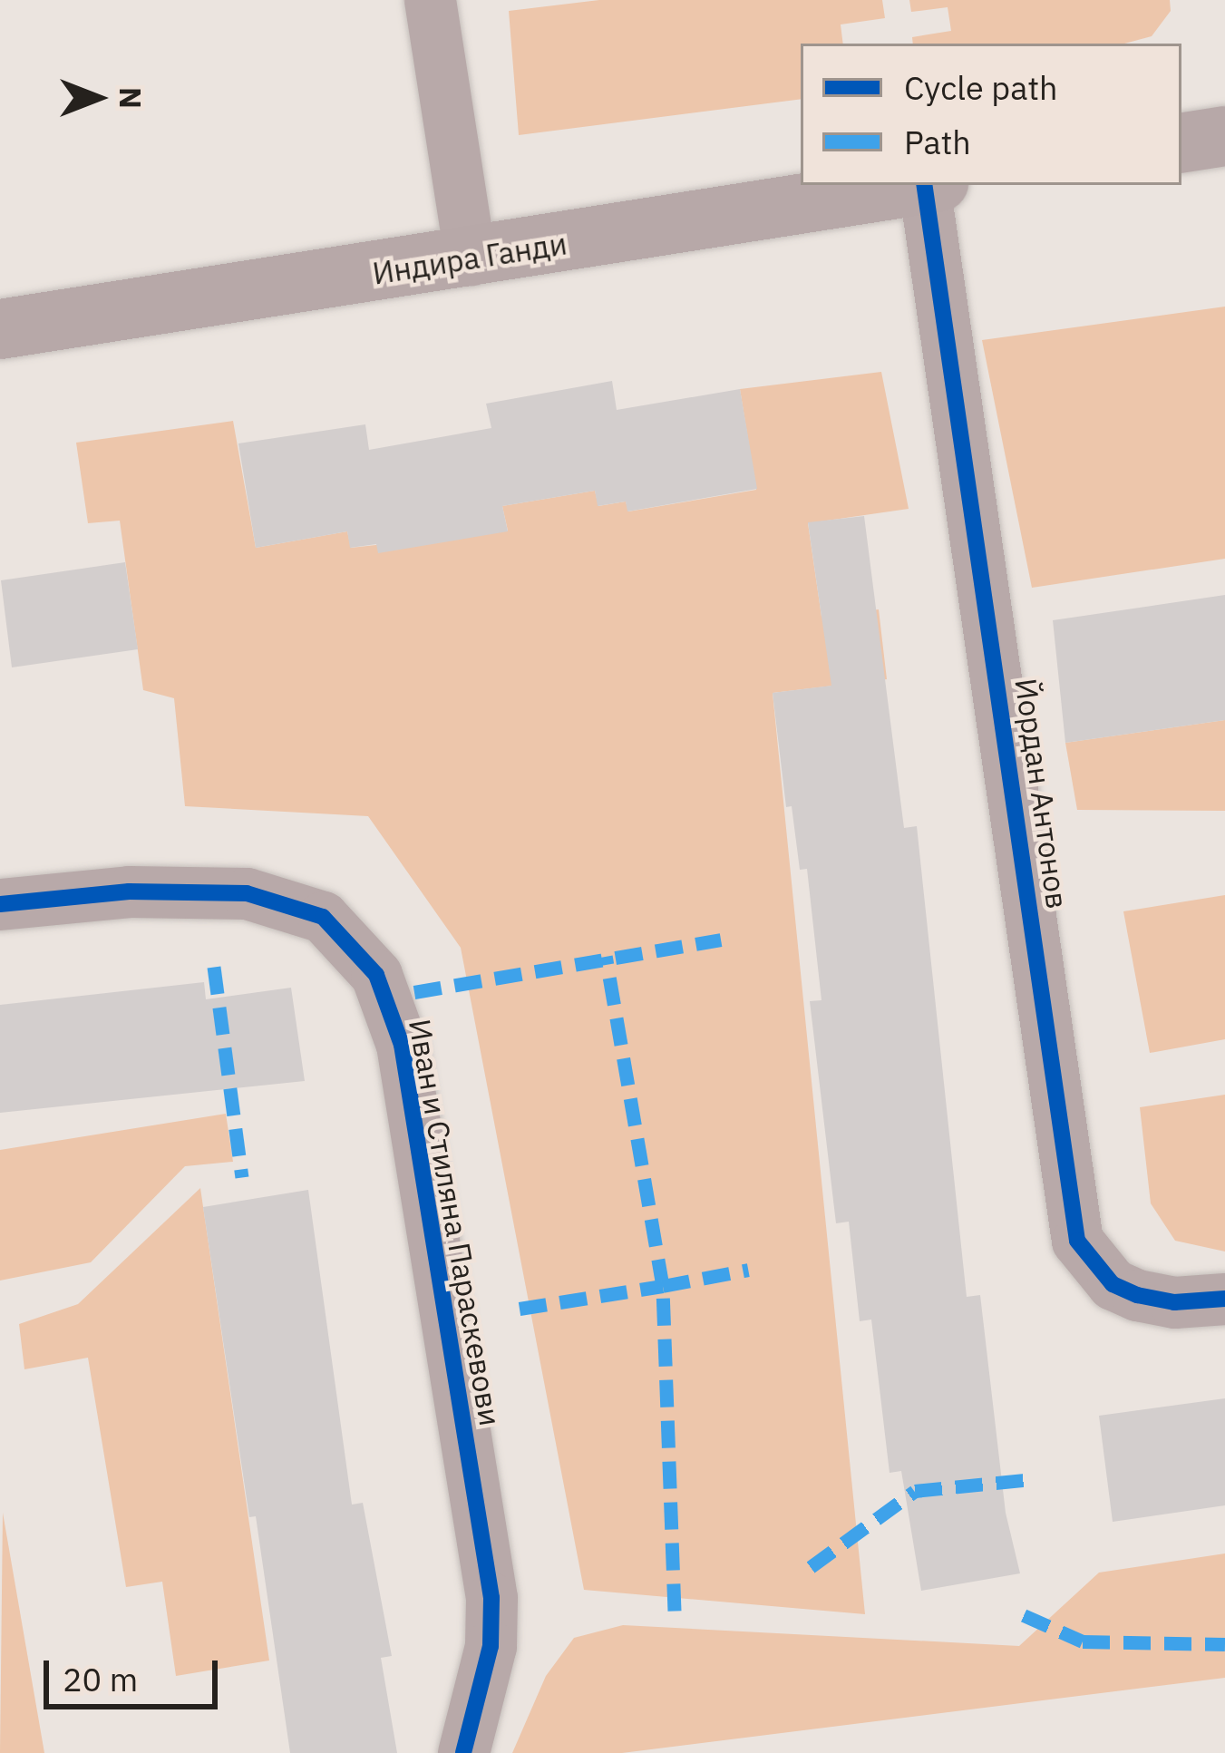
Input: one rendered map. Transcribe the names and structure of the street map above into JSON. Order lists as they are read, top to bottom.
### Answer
{
  "streets": {
    "street": ["Индира Ганди", "Йордан Антонов", "Иван и Стиляна Параскевови"]
  },
  "legend": ["Cycle path", "Path"],
  "scale_bar": "20 m",
  "north": "right"
}
